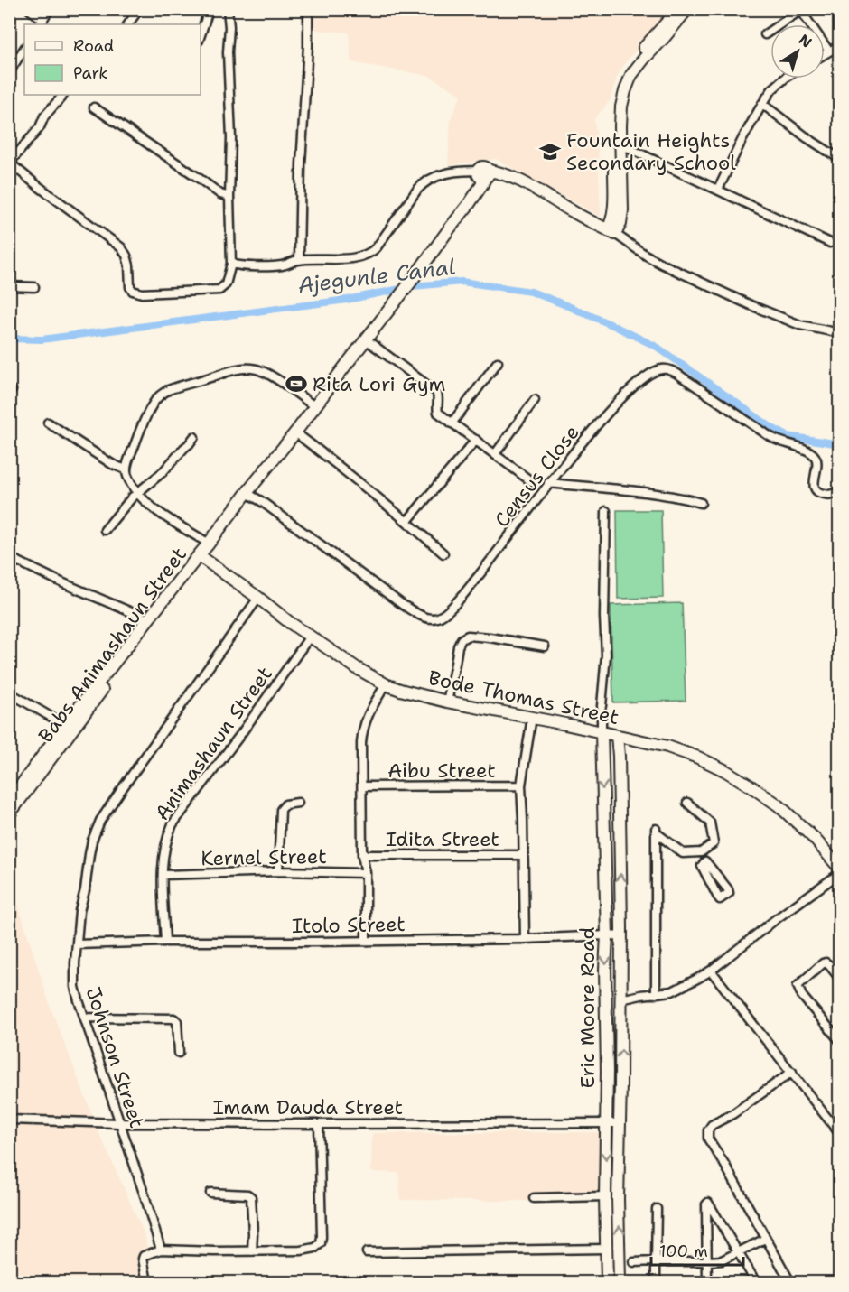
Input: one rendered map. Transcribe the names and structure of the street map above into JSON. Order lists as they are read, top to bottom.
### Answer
{
  "streets": {
    "main road": ["Babs Animashaun Street", "Bode Thomas Street", "Eric Moore Road"],
    "street": [
      "Census Close",
      "Animashaun Street",
      "Aibu Street",
      "Idita Street",
      "Kernel Street",
      "Itolo Street",
      "Johnson Street",
      "Imam Dauda Street"
    ]
  },
  "crossings": [
    ["Census Close", "Babs Animashaun Street"],
    ["Babs Animashaun Street", "Bode Thomas Street"],
    ["Bode Thomas Street", "Animashaun Street"],
    ["Bode Thomas Street", "Eric Moore Road"],
    ["Bode Thomas Street", "Johnson Street"],
    ["Animashaun Street", "Kernel Street"],
    ["Animashaun Street", "Itolo Street"],
    ["Itolo Street", "Eric Moore Road"],
    ["Itolo Street", "Johnson Street"],
    ["Eric Moore Road", "Imam Dauda Street"],
    ["Johnson Street", "Imam Dauda Street"]
  ],
  "water": ["Ajegunle Canal"],
  "places": {
    "school or university": ["Fountain Heights Secondary School"],
    "sports": ["Rita Lori Gym"]
  },
  "legend": ["Road", "Park"],
  "scale_bar": "100 m",
  "north": "top right"
}
